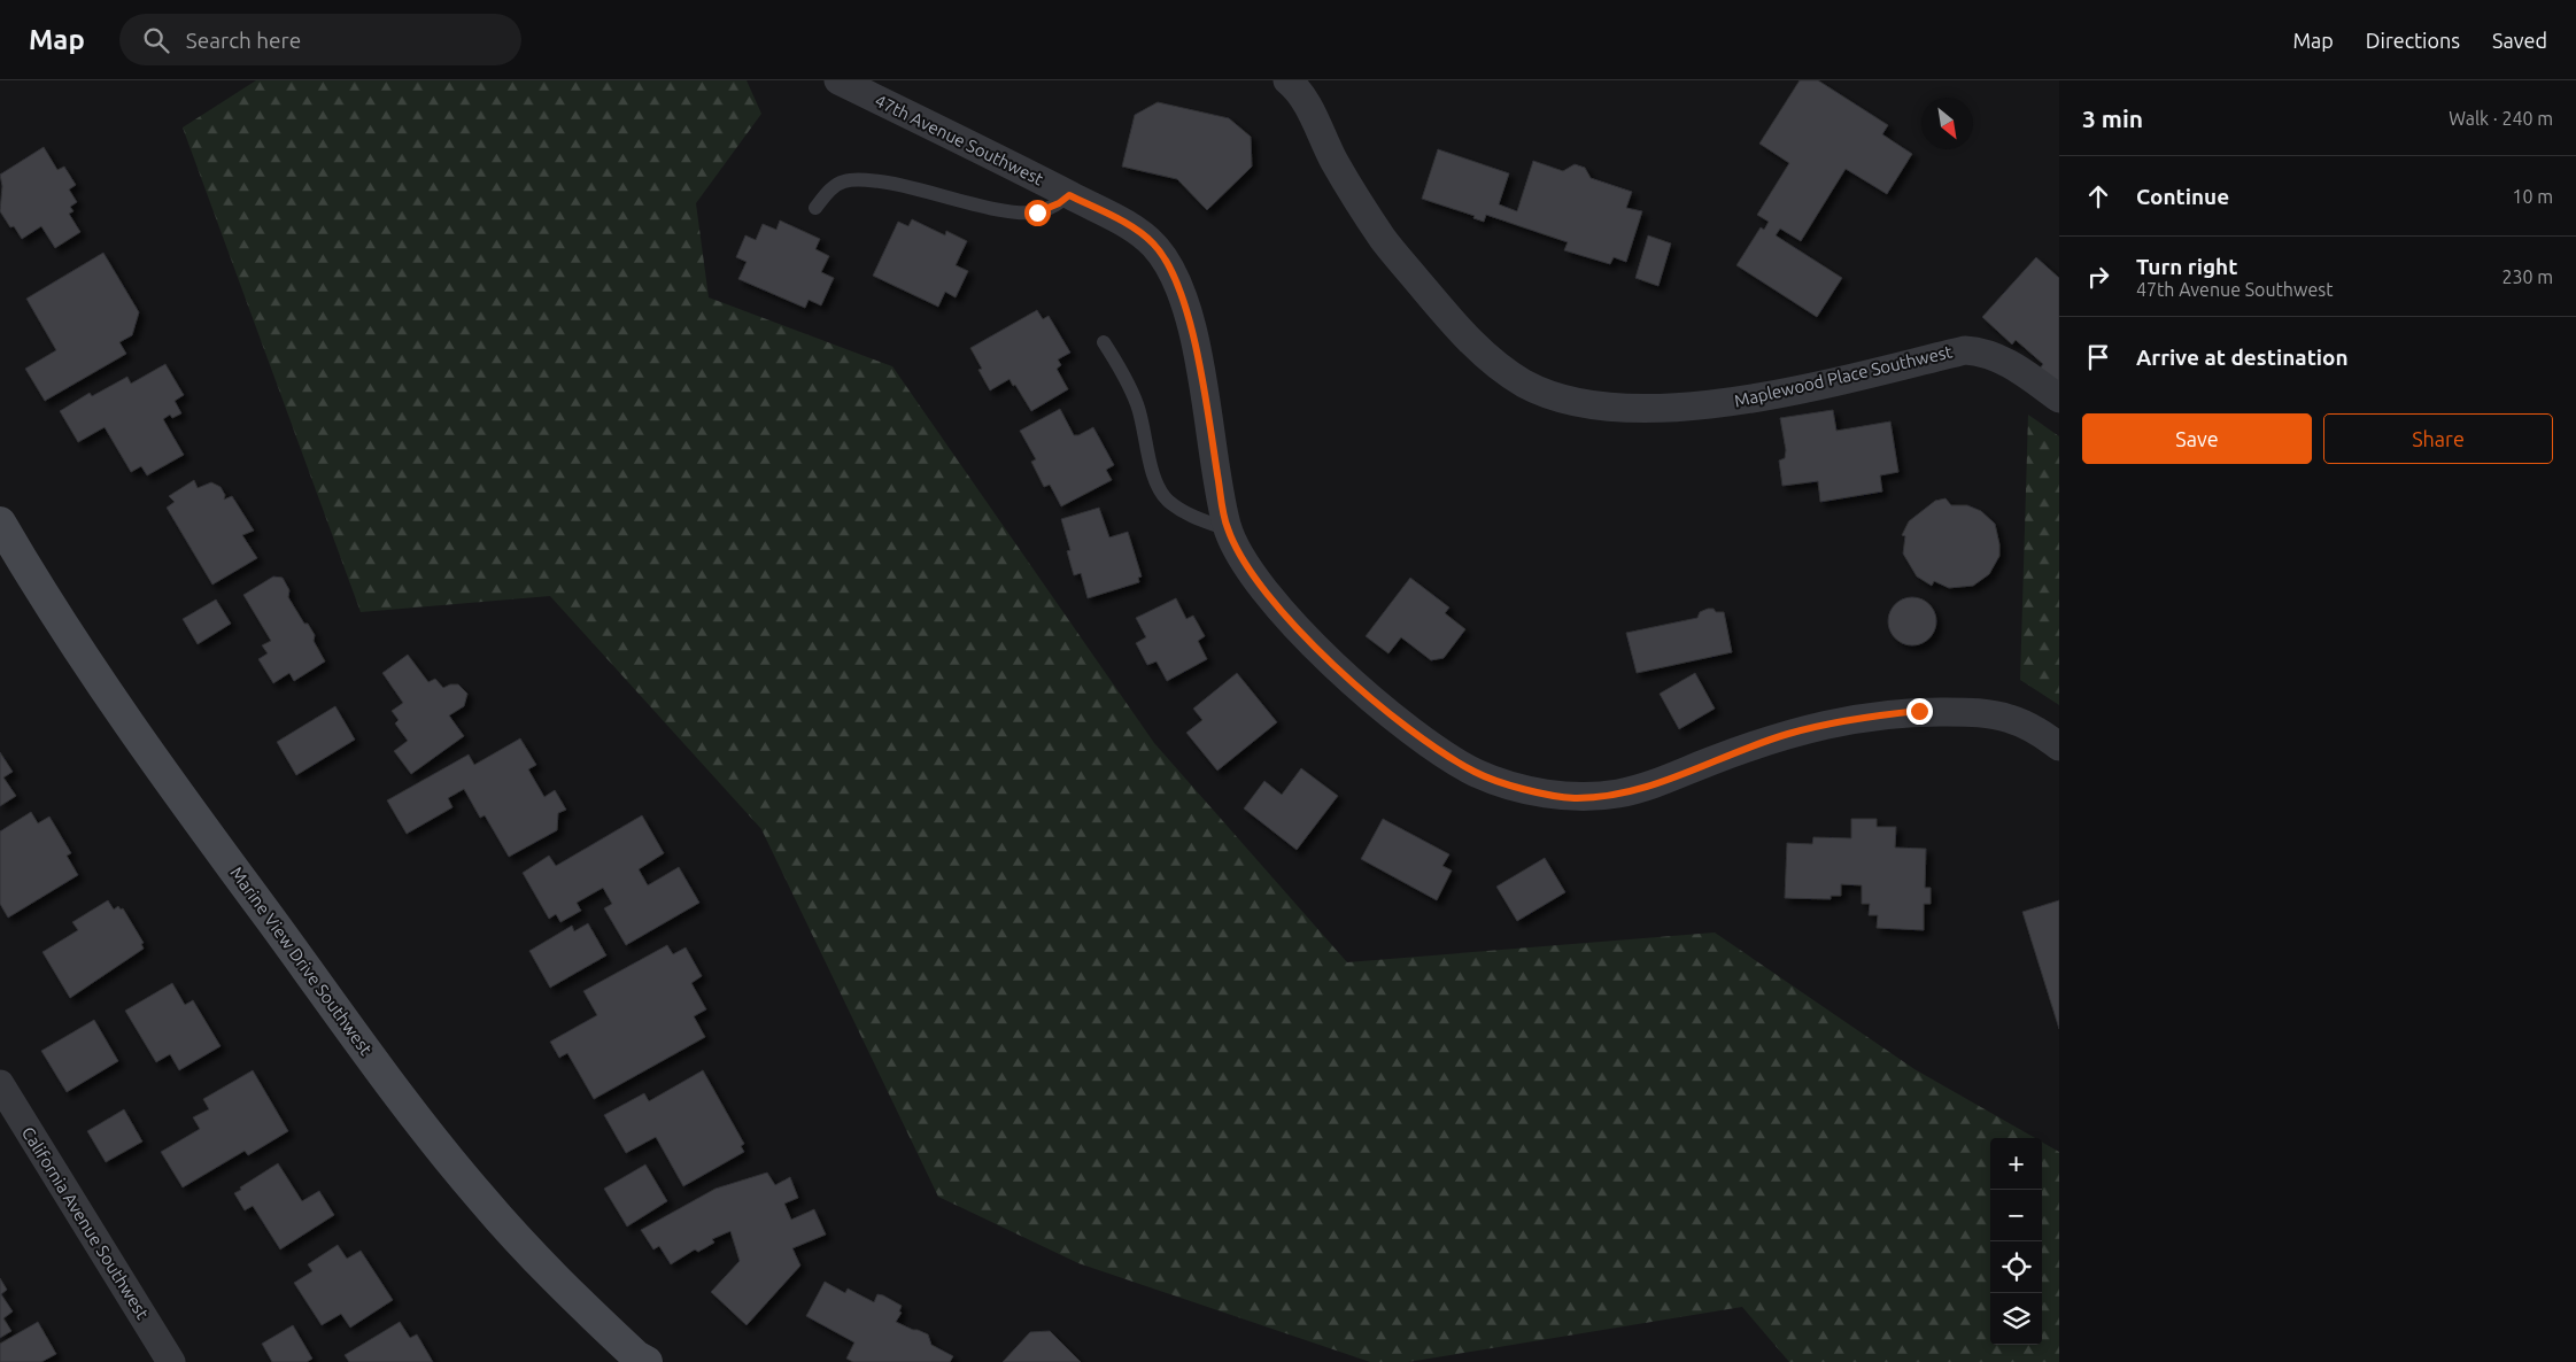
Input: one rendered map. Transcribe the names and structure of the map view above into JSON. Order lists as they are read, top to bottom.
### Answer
{
  "streets": {
    "street": [
      "47th Avenue Southwest",
      "Maplewood Place Southwest",
      "Marine View Drive Southwest",
      "California Avenue Southwest"
    ]
  },
  "north": "bottom right",
  "page": {
    "header": "Map",
    "search": "Search here",
    "nav": ["Map", "Directions", "Saved"],
    "heading": ["3 min", "Walk · 240 m"],
    "list": [
      ["Continue", "10 m"],
      ["Turn right", "47th Avenue Southwest", "230 m"],
      "Arrive at destination"
    ],
    "buttons": ["Save", "Share"],
    "map_buttons": ["+", "−"]
  }
}
